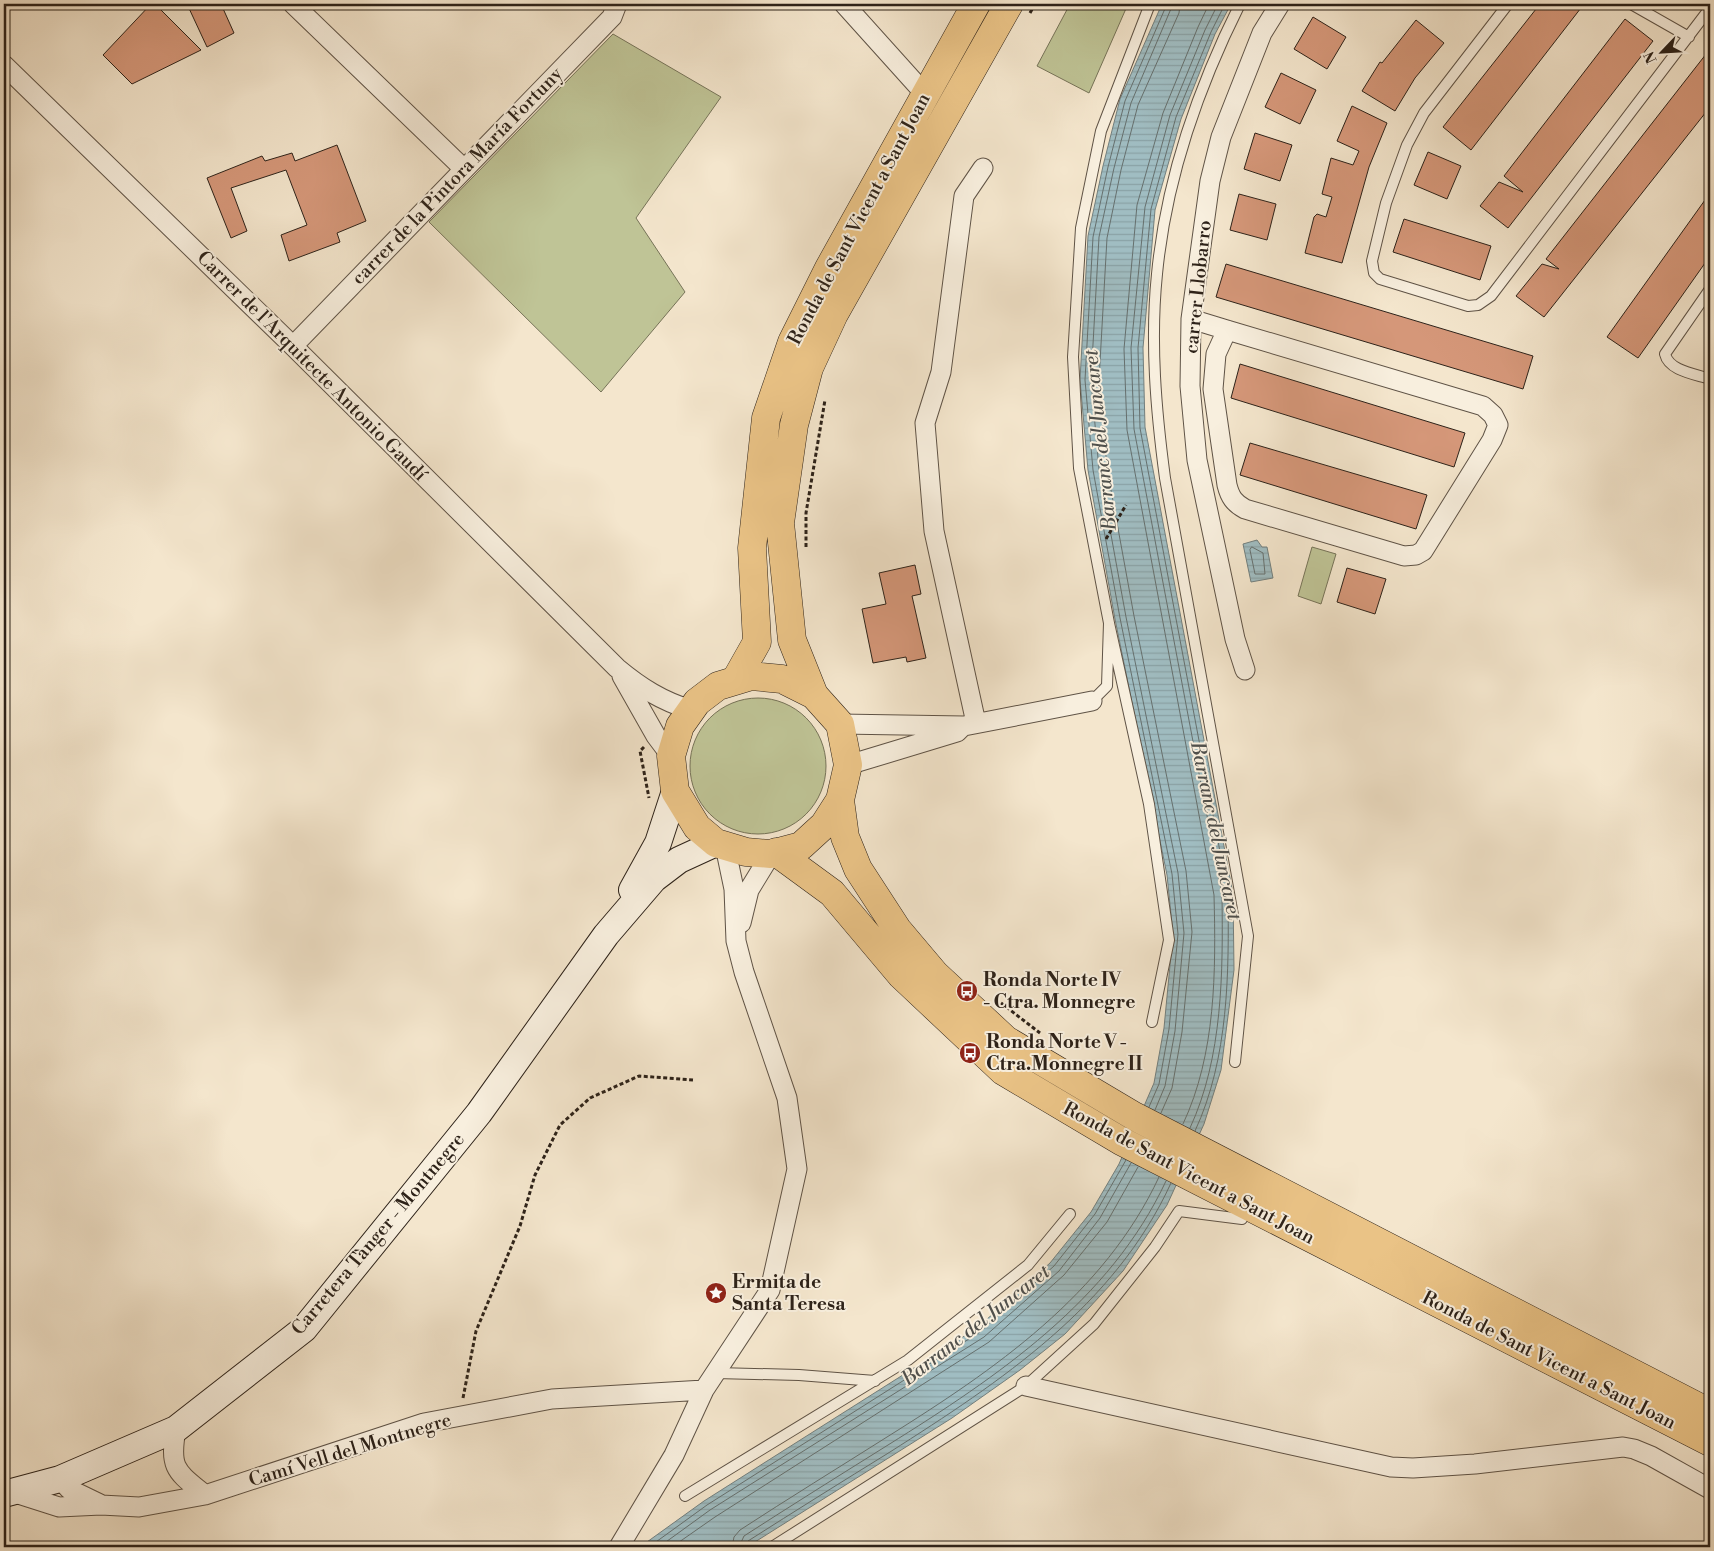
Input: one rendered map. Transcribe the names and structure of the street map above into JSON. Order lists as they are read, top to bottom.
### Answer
{
  "streets": {
    "main road": ["Ronda de Sant Vicent a Sant Joan"],
    "street": [
      "carrer de la Pintora María Fortuny",
      "carrer Llobarro",
      "Carrer de l'Arquitecte Antonio Gaudí",
      "Carretera Tànger - Montnegre",
      "Camí Vell del Montnegre"
    ]
  },
  "crossings": [
    ["carrer de la Pintora María Fortuny", "Carrer de l'Arquitecte Antonio Gaudí"],
    ["Ronda de Sant Vicent a Sant Joan", "Carrer de l'Arquitecte Antonio Gaudí"],
    ["Ronda de Sant Vicent a Sant Joan", "Carretera Tànger - Montnegre"],
    ["Carrer de l'Arquitecte Antonio Gaudí", "Carretera Tànger - Montnegre"],
    ["Carretera Tànger - Montnegre", "Camí Vell del Montnegre"]
  ],
  "water": ["Barranc del Juncaret"],
  "places": {
    "bus stop": ["Ronda Norte IV - Ctra. Monnegre", "Ronda Norte V - Ctra.Monnegre II"],
    "place": ["Ermita de Santa Teresa"]
  },
  "north": "bottom left"
}
